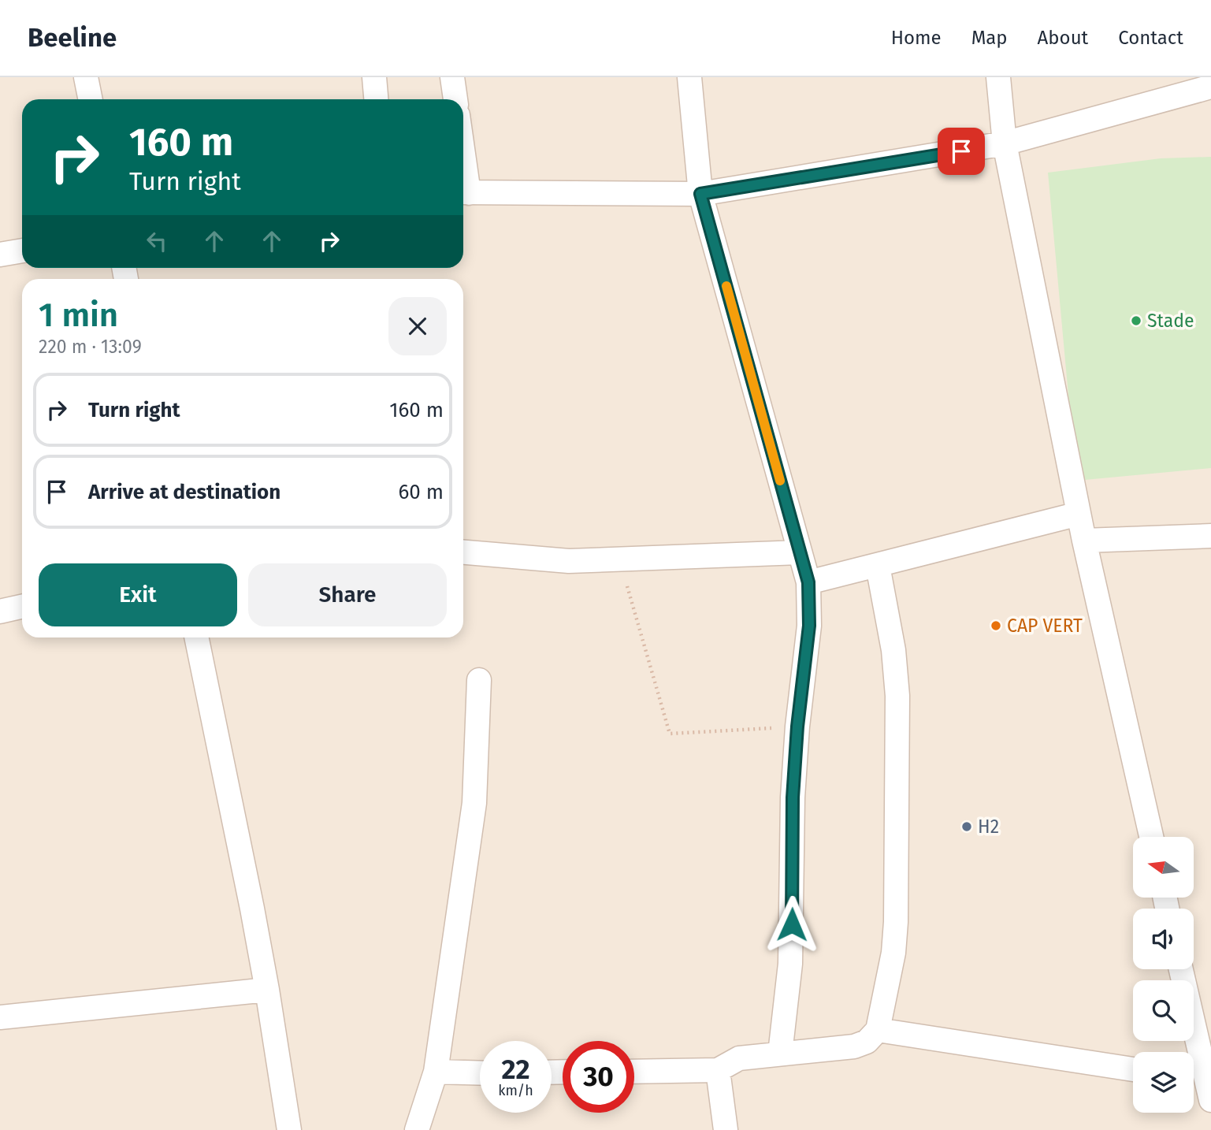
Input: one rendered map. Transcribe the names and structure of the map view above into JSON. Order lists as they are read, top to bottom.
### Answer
{
  "places": ["Stade", "CAP VERT", "H2"],
  "north": "left",
  "page": {
    "header": "Beeline",
    "nav": [
      "Home",
      "Map",
      "About",
      "Contact"
    ],
    "turn": ["160 m", "Turn right"],
    "heading": ["1 min", "220 m · 13:09"],
    "list": [
      {
        "name": "Turn right",
        "value": "160 m"
      },
      {
        "name": "Arrive at destination",
        "value": "60 m"
      }
    ],
    "buttons": ["Exit", "Share"],
    "speed": "22 km/h",
    "limit": "30"
  }
}
